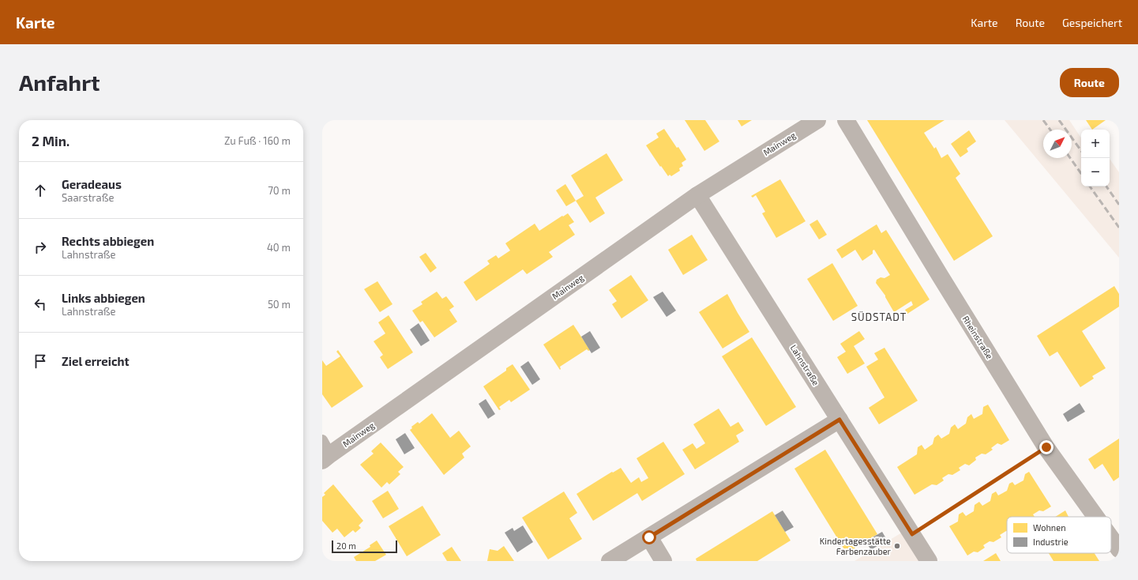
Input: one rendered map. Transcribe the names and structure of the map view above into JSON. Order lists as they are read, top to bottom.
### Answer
{
  "streets": {
    "street": ["Mainweg", "Rheinstraße", "Lahnstraße"]
  },
  "crossings": [
    ["Mainweg", "Lahnstraße"]
  ],
  "districts": ["SÜDSTADT"],
  "places": ["Kindertagesstätte Farbenzauber"],
  "legend": ["Wohnen", "Industrie"],
  "scale_bar": "20 m",
  "north": "top right",
  "page": {
    "header": "Karte",
    "nav": ["Karte", "Route", "Gespeichert"],
    "buttons": "Route",
    "title": "Anfahrt",
    "heading": ["2 Min.", "Zu Fuß · 160 m"],
    "map_buttons": ["+", "−"],
    "list": [
      ["Geradeaus", "Saarstraße", "70 m"],
      ["Rechts abbiegen", "Lahnstraße", "40 m"],
      ["Links abbiegen", "Lahnstraße", "50 m"],
      "Ziel erreicht"
    ],
    "scale": "20 m"
  }
}
